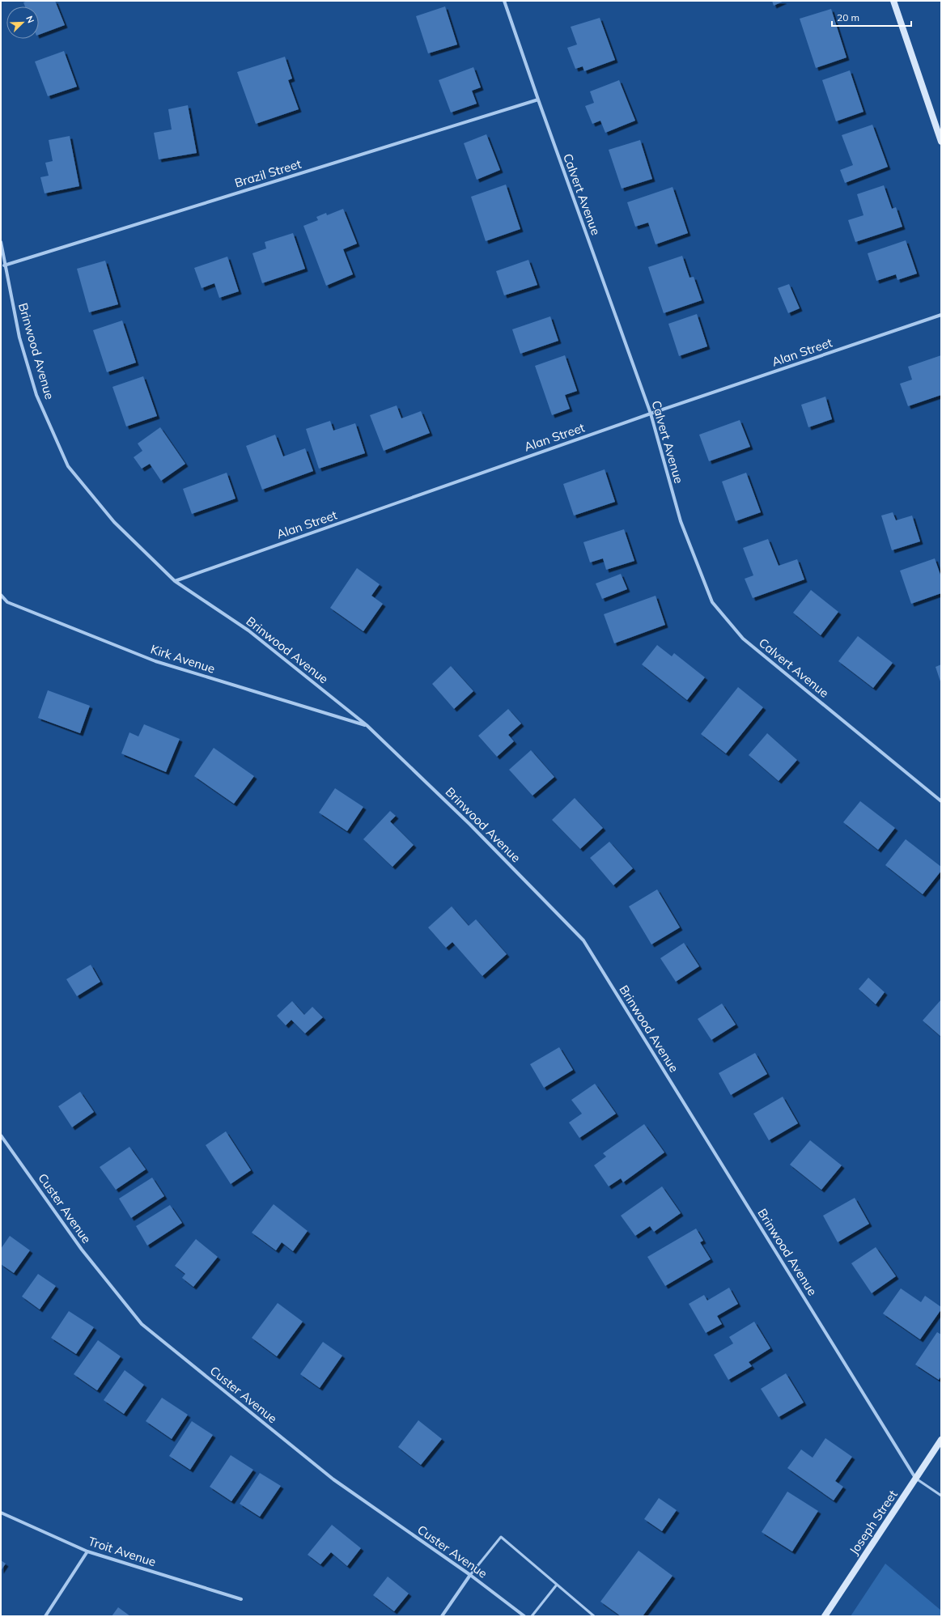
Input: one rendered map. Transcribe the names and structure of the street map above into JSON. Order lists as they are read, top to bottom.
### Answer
{
  "streets": {
    "street": [
      "Brazil Street",
      "Calvert Avenue",
      "Brinwood Avenue",
      "Alan Street",
      "Kirk Avenue",
      "Custer Avenue",
      "Joseph Street",
      "Troit Avenue"
    ]
  },
  "crossings": [
    ["Brazil Street", "Calvert Avenue"],
    ["Brazil Street", "Brinwood Avenue"],
    ["Calvert Avenue", "Alan Street"],
    ["Brinwood Avenue", "Alan Street"],
    ["Brinwood Avenue", "Kirk Avenue"],
    ["Brinwood Avenue", "Joseph Street"]
  ],
  "scale_bar": "20 m",
  "north": "top right"
}
